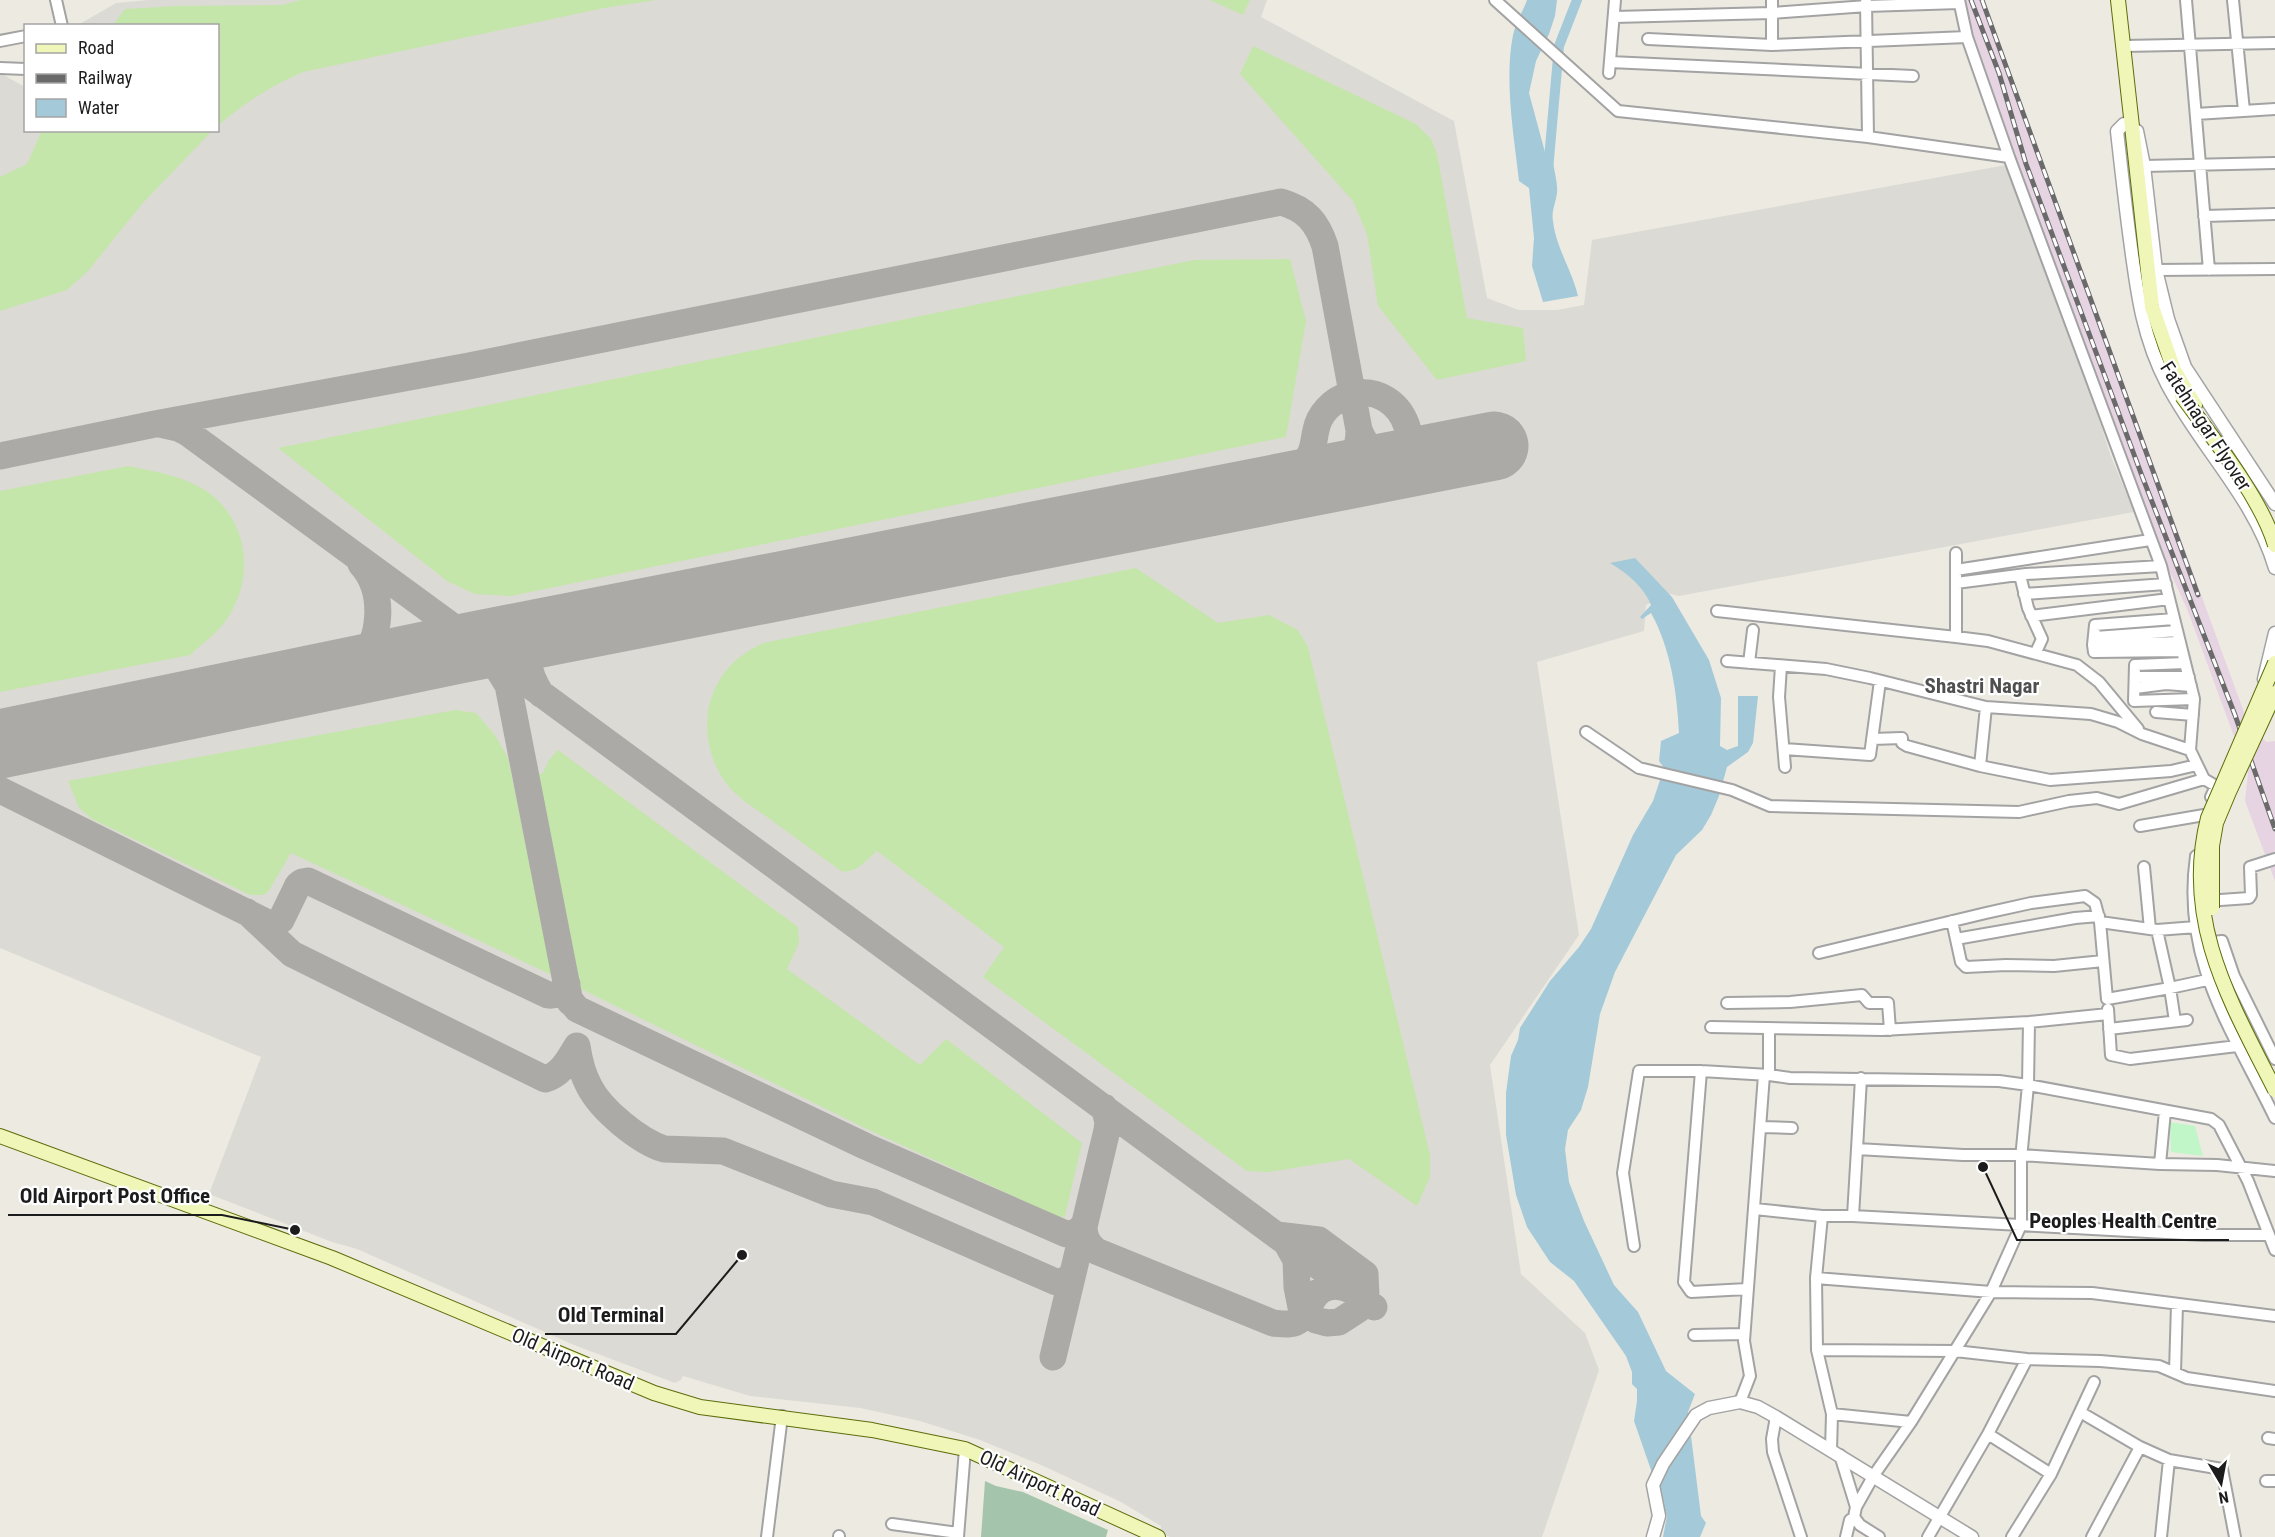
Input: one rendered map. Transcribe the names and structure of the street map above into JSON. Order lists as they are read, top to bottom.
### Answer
{
  "streets": {
    "main road": ["Fatehnagar Flyover", "Old Airport Road"]
  },
  "districts": ["Shastri Nagar"],
  "places": ["Peoples Health Centre", "Old Airport Post Office", "Old Terminal"],
  "legend": ["Road", "Railway", "Water"],
  "north": "bottom"
}
